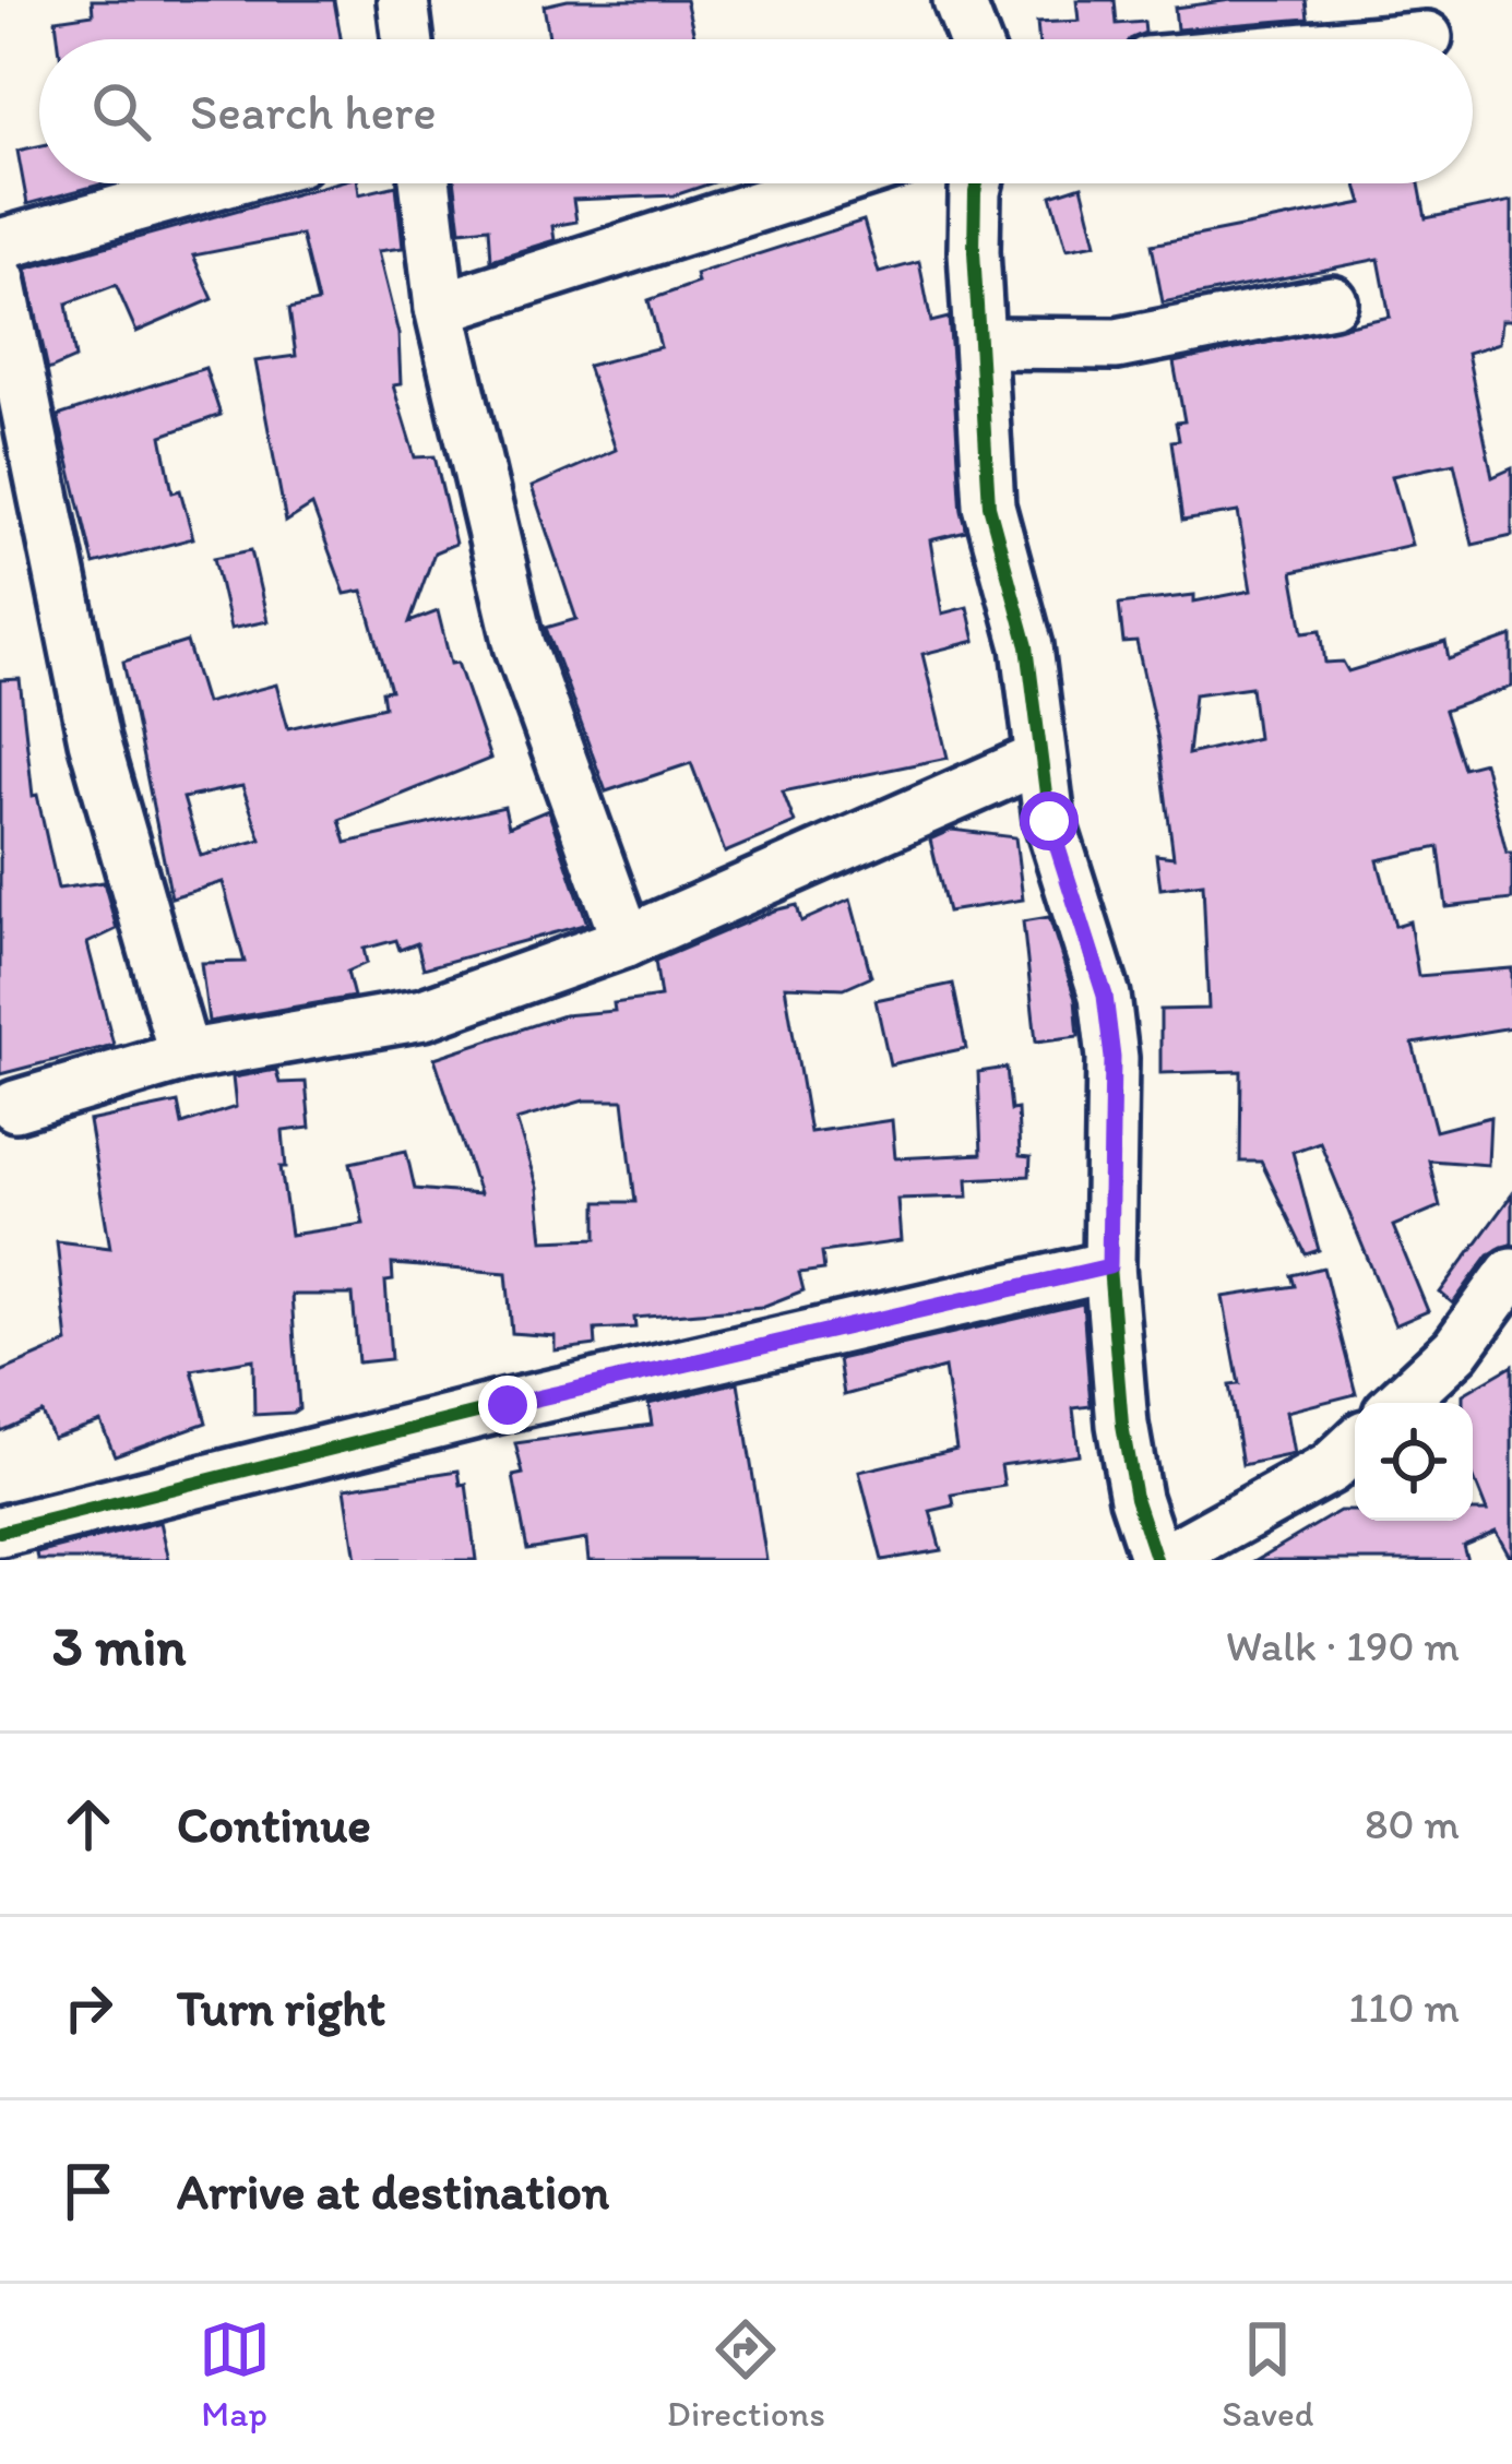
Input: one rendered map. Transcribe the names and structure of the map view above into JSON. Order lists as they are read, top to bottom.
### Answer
{
  "page": {
    "search": "Search here",
    "heading": ["3 min", "Walk · 190 m"],
    "list": [
      ["Continue", "80 m"],
      ["Turn right", "110 m"],
      "Arrive at destination"
    ],
    "nav": ["Map", "Directions", "Saved"]
  }
}
